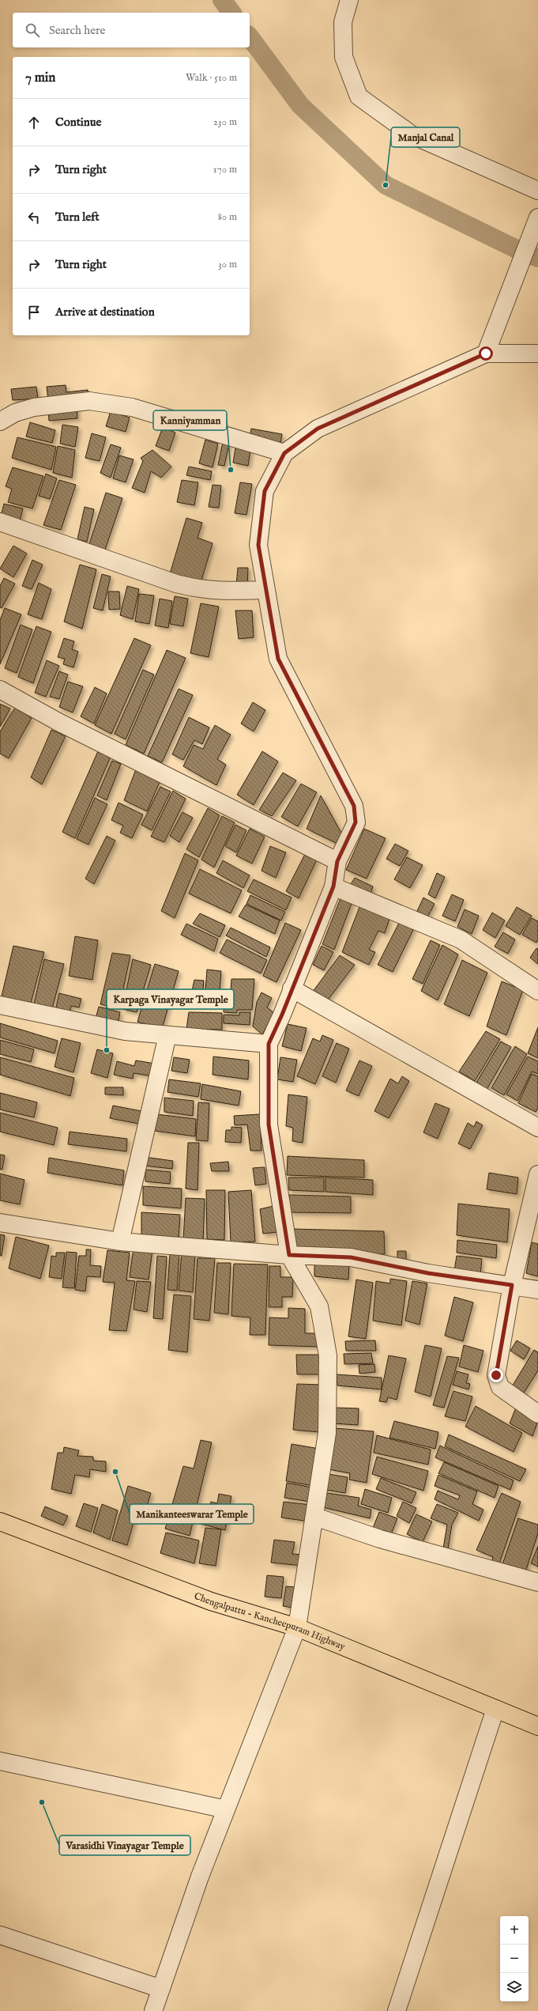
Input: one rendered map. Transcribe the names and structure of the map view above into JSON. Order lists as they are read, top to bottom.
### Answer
{
  "streets": {
    "highway": ["Chengalpattu - Kancheepuram Highway"]
  },
  "places": [
    "Manjal Canal",
    "Kanniyamman",
    "Karpaga Vinayagar Temple",
    "Manikanteeswarar Temple",
    "Varasidhi Vinayagar Temple"
  ],
  "page": {
    "search": "Search here",
    "heading": ["7 min", "Walk · 510 m"],
    "list": [
      ["Continue", "230 m"],
      ["Turn right", "170 m"],
      ["Turn left", "80 m"],
      ["Turn right", "30 m"],
      "Arrive at destination"
    ],
    "map_buttons": ["+", "−"]
  }
}
